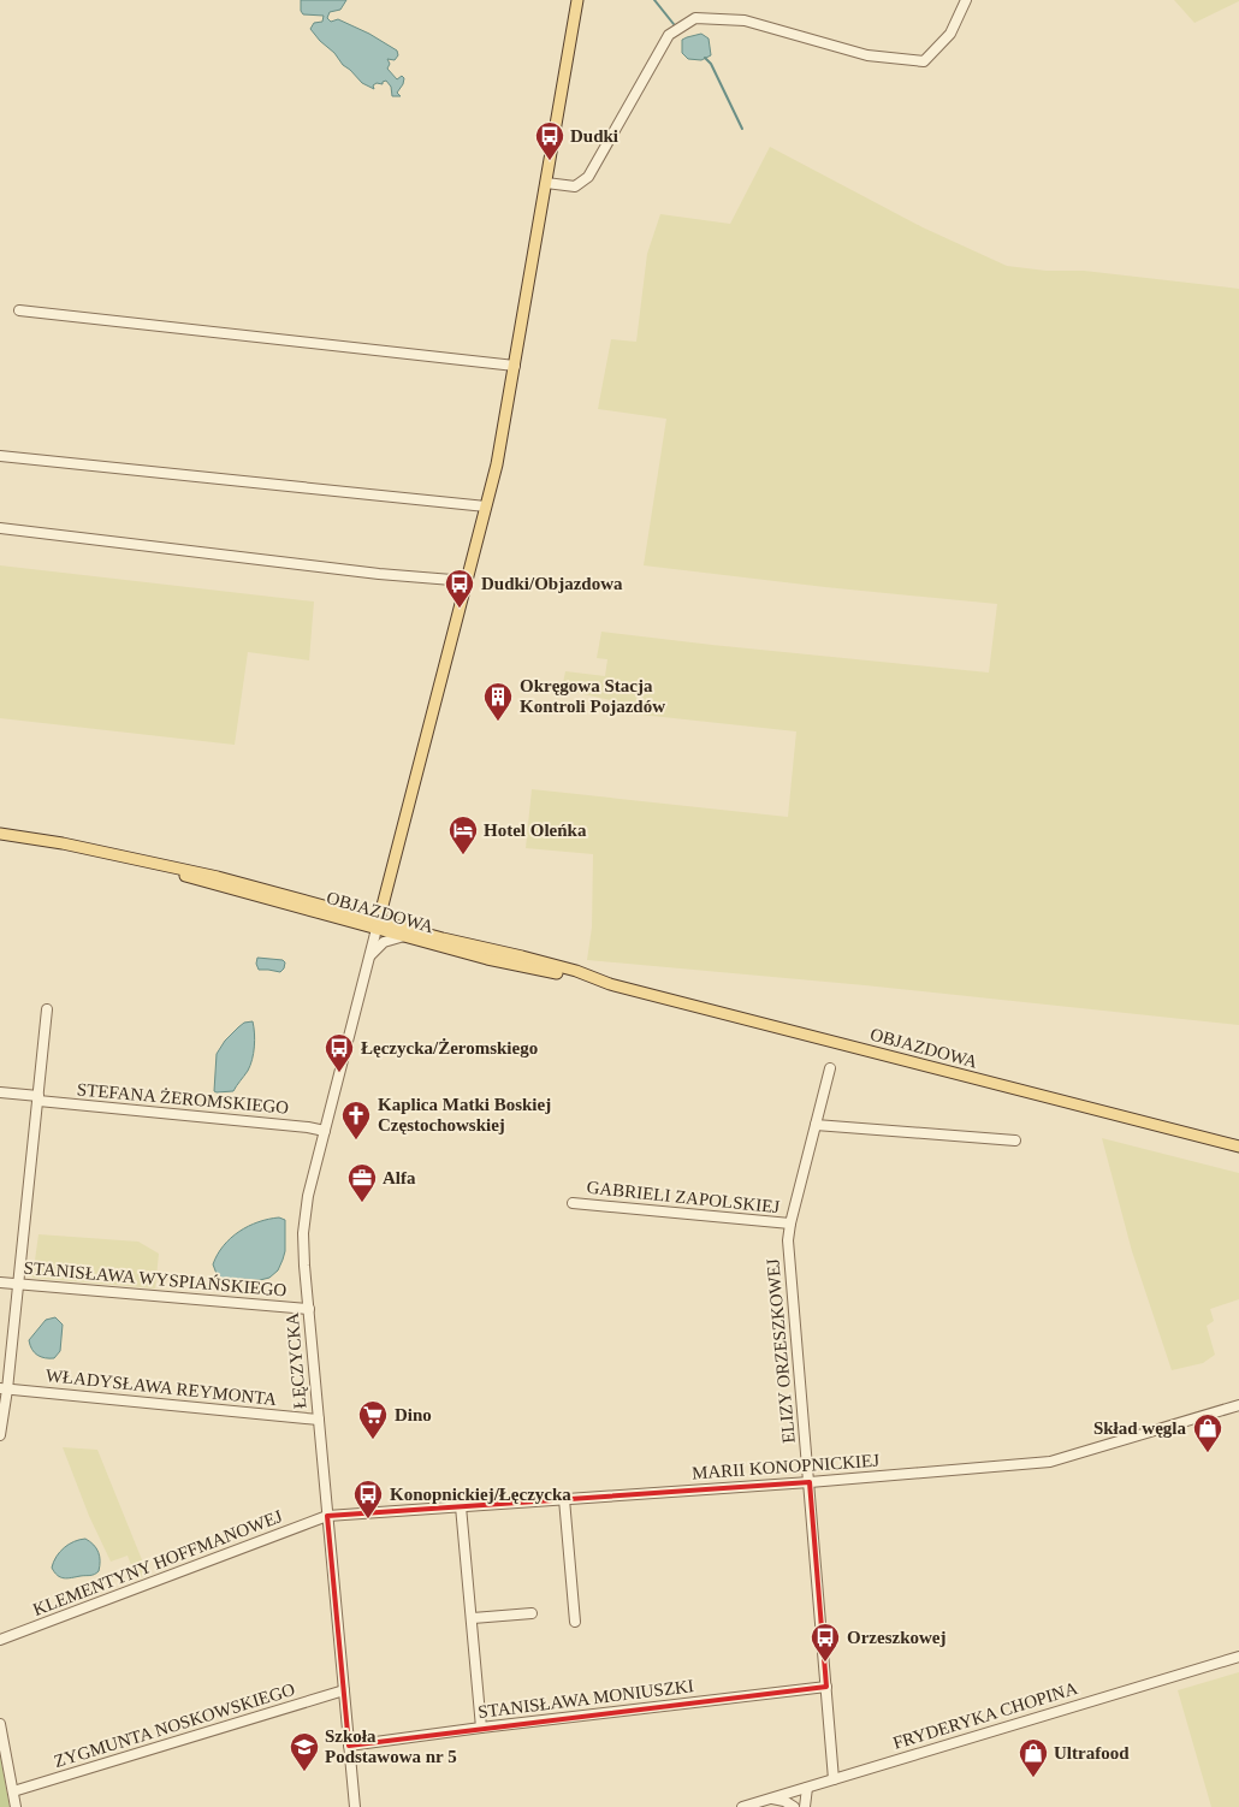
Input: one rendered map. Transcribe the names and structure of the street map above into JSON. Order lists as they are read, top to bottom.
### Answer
{
  "streets": {
    "main road": ["OBJAZDOWA"],
    "street": [
      "STEFANA ŻEROMSKIEGO",
      "GABRIELI ZAPOLSKIEJ",
      "STANISŁAWA WYSPIAŃSKIEGO",
      "ELIZY ORZESZKOWEJ",
      "ŁĘCZYCKA",
      "WŁADYSŁAWA REYMONTA",
      "MARII KONOPNICKIEJ",
      "KLEMENTYNY HOFFMANOWEJ",
      "STANISŁAWA MONIUSZKI",
      "FRYDERYKA CHOPINA",
      "ZYGMUNTA NOSKOWSKIEGO"
    ]
  },
  "crossings": [
    ["OBJAZDOWA", "ŁĘCZYCKA"],
    ["STEFANA ŻEROMSKIEGO", "ŁĘCZYCKA"],
    ["GABRIELI ZAPOLSKIEJ", "ELIZY ORZESZKOWEJ"],
    ["STANISŁAWA WYSPIAŃSKIEGO", "ŁĘCZYCKA"],
    ["ELIZY ORZESZKOWEJ", "MARII KONOPNICKIEJ"],
    ["ELIZY ORZESZKOWEJ", "STANISŁAWA MONIUSZKI"],
    ["ELIZY ORZESZKOWEJ", "FRYDERYKA CHOPINA"],
    ["ŁĘCZYCKA", "WŁADYSŁAWA REYMONTA"],
    ["ŁĘCZYCKA", "MARII KONOPNICKIEJ"],
    ["ŁĘCZYCKA", "KLEMENTYNY HOFFMANOWEJ"],
    ["ŁĘCZYCKA", "STANISŁAWA MONIUSZKI"],
    ["ŁĘCZYCKA", "ZYGMUNTA NOSKOWSKIEGO"],
    ["MARII KONOPNICKIEJ", "KLEMENTYNY HOFFMANOWEJ"]
  ],
  "places": {
    "bus stop": [
      "Dudki",
      "Dudki/Objazdowa",
      "Łęczycka/Żeromskiego",
      "Konopnickiej/Łęczycka",
      "Orzeszkowej"
    ],
    "building": ["Okręgowa Stacja Kontroli Pojazdów"],
    "hotel": ["Hotel Oleńka"],
    "church": ["Kaplica Matki Boskiej Częstochowskiej"],
    "office": ["Alfa"],
    "supermarket": ["Dino"],
    "shop": ["Skład węgla", "Ultrafood"],
    "school or university": ["Szkoła Podstawowa nr 5"]
  }
}
